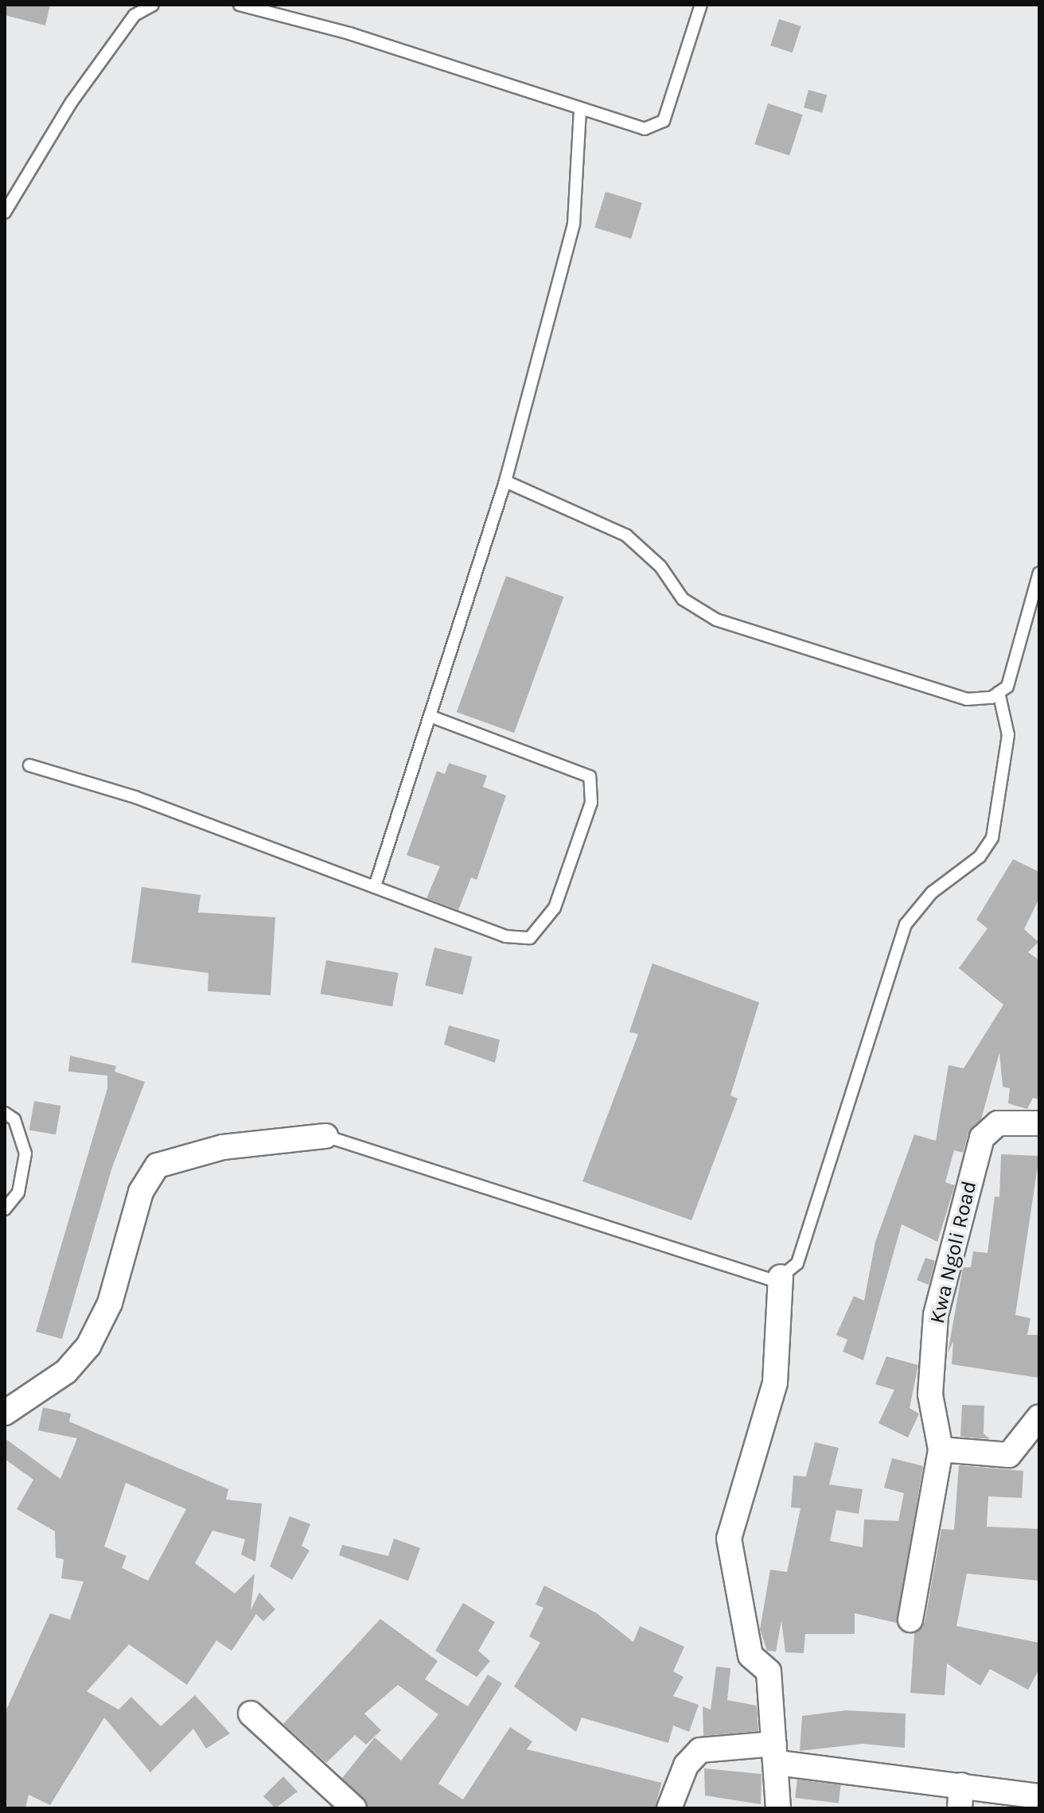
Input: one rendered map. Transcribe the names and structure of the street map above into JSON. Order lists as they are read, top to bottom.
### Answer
{
  "streets": {
    "street": ["Kwa Ngoli Road"]
  }
}
